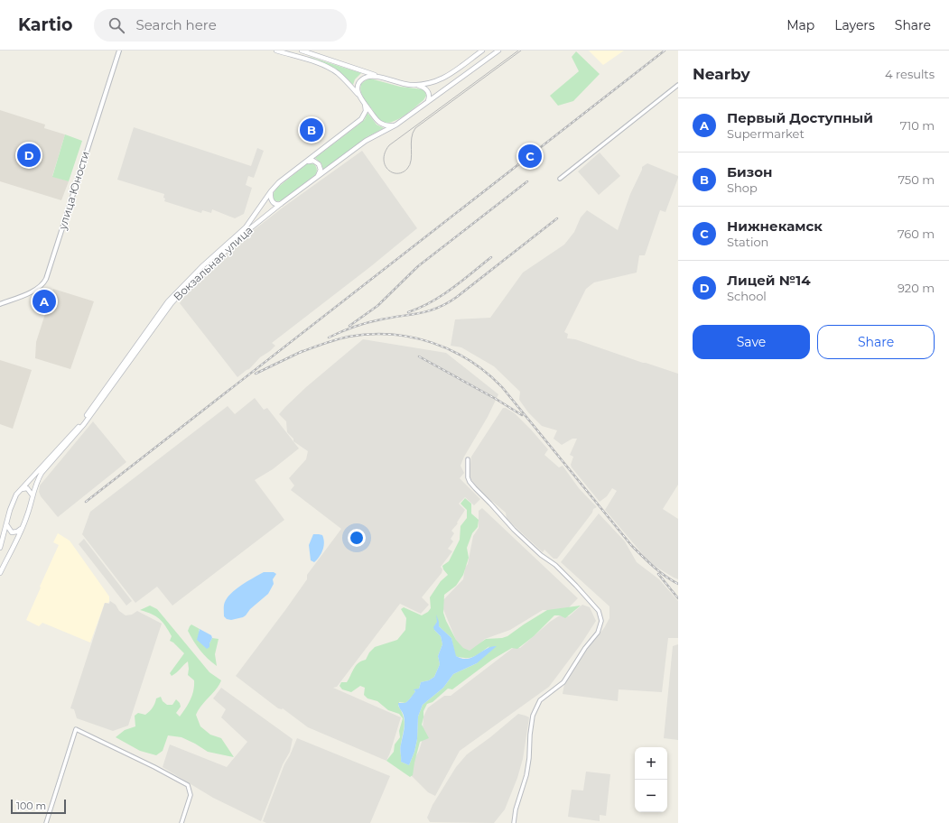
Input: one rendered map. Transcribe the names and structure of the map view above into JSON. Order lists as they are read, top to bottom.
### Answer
{
  "streets": {
    "main road": ["Вокзальная улица"],
    "street": ["улица Юности"]
  },
  "scale_bar": "100 m",
  "page": {
    "header": "Kartio",
    "search": "Search here",
    "nav": ["Map", "Layers", "Share"],
    "heading": ["Nearby", "4 results"],
    "list": [
      {
        "mark": "A",
        "name": "Первый Доступный",
        "note": "Supermarket",
        "value": "710 m"
      },
      {
        "mark": "B",
        "name": "Бизон",
        "note": "Shop",
        "value": "750 m"
      },
      {
        "mark": "C",
        "name": "Нижнекамск",
        "note": "Station",
        "value": "760 m"
      },
      {
        "mark": "D",
        "name": "Лицей №14",
        "note": "School",
        "value": "920 m"
      }
    ],
    "pins": [
      "B",
      "D",
      "C",
      "A"
    ],
    "buttons": ["Save", "Share"],
    "map_buttons": ["+", "−"],
    "scale": "100 m"
  }
}
